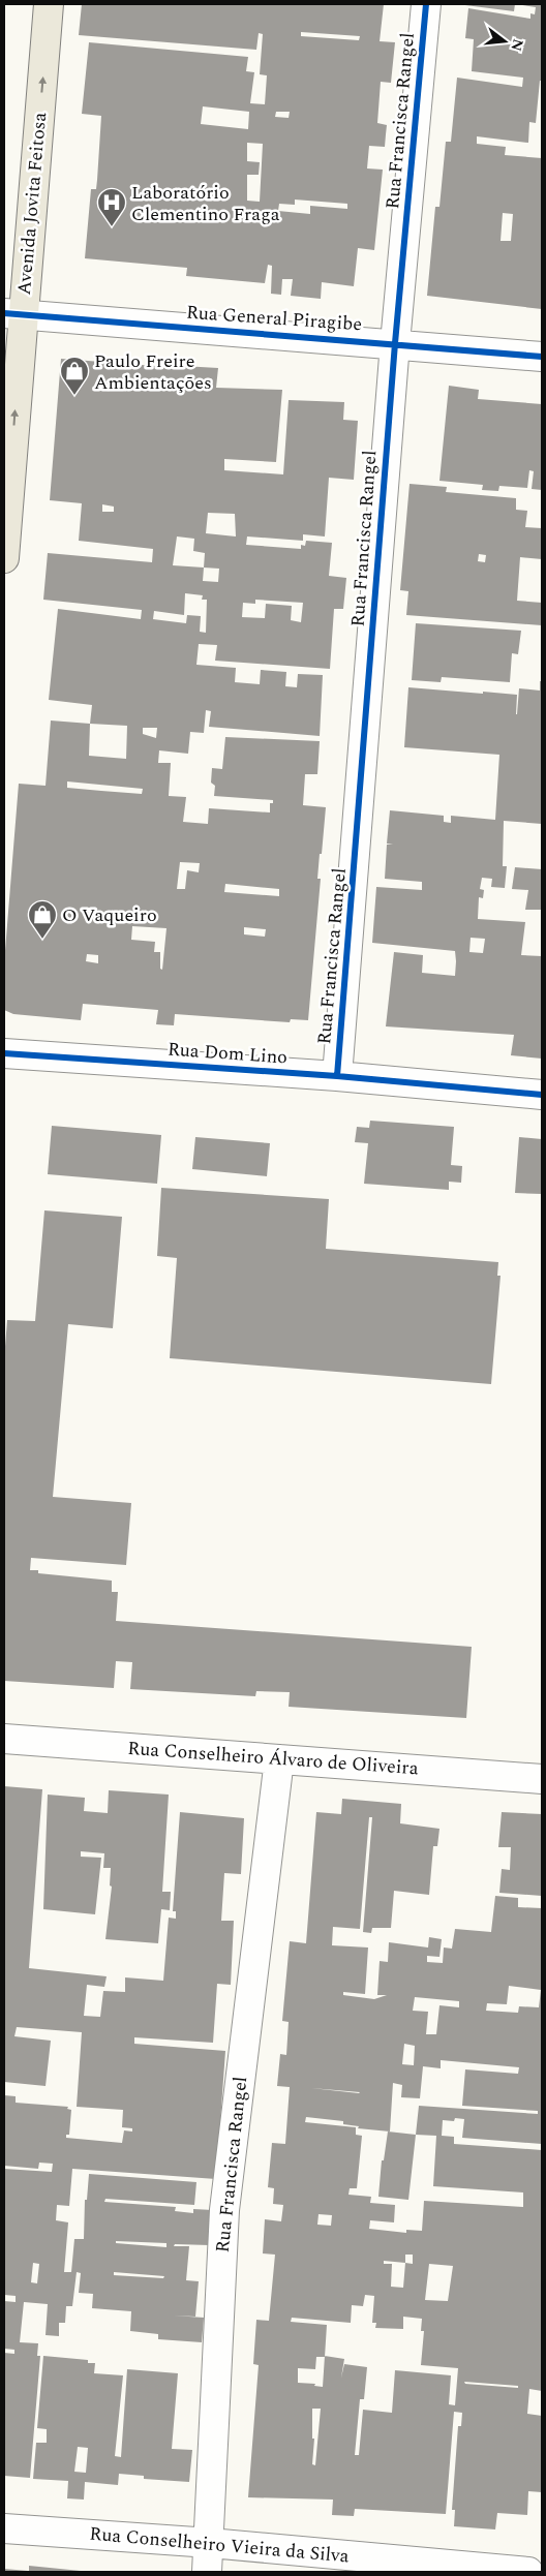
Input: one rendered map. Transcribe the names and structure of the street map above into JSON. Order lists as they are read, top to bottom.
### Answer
{
  "streets": {
    "main road": ["Avenida Jovita Feitosa"],
    "street": [
      "Rua Francisca Rangel",
      "Rua General Piragibe",
      "Rua Dom Lino",
      "Rua Conselheiro Álvaro de Oliveira",
      "Rua Conselheiro Vieira da Silva"
    ]
  },
  "crossings": [
    ["Rua Francisca Rangel", "Rua General Piragibe"],
    ["Rua Francisca Rangel", "Rua Dom Lino"],
    ["Rua Francisca Rangel", "Rua Conselheiro Álvaro de Oliveira"],
    ["Rua Francisca Rangel", "Rua Conselheiro Vieira da Silva"],
    ["Avenida Jovita Feitosa", "Rua General Piragibe"]
  ],
  "one_way": ["Avenida Jovita Feitosa"],
  "places": {
    "hospital": ["Laboratório Clementino Fraga"],
    "shop": ["Paulo Freire Ambientações", "O Vaqueiro"]
  },
  "north": "right"
}
